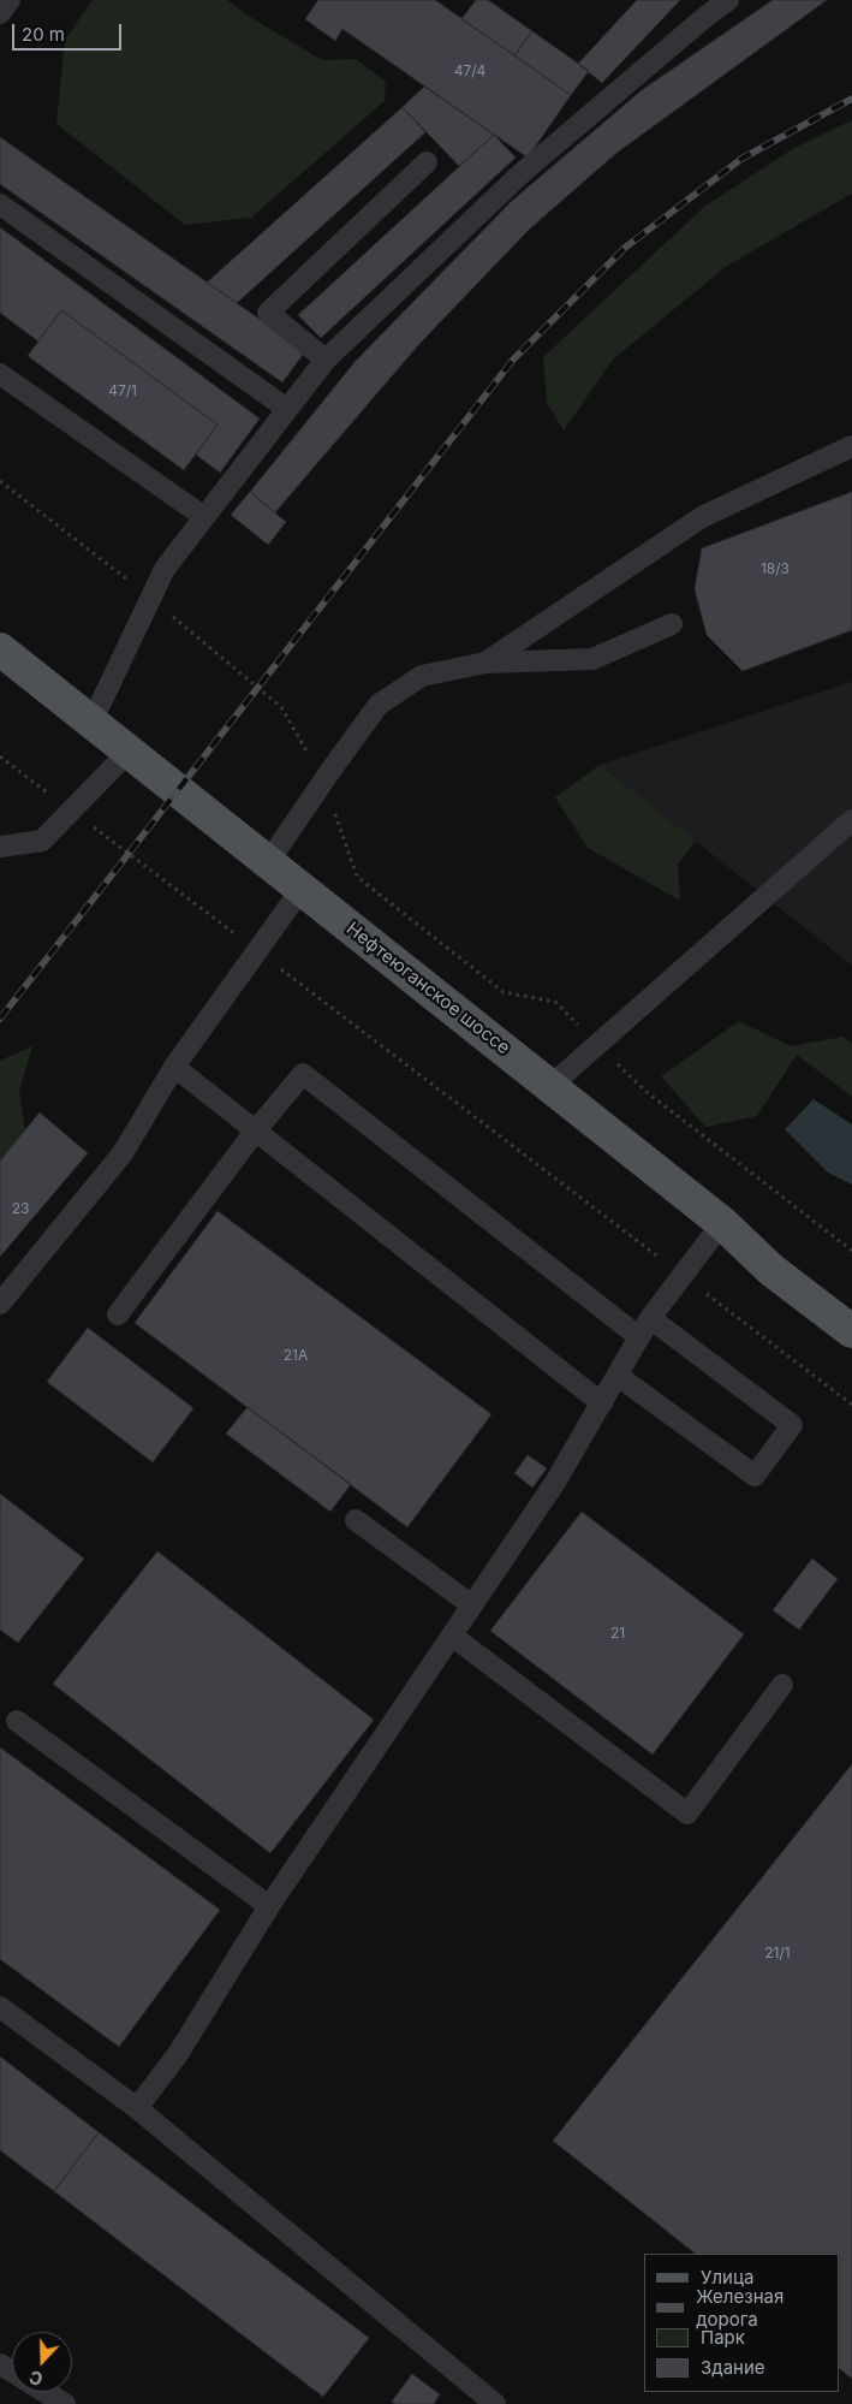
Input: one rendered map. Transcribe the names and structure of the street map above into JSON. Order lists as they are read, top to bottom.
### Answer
{
  "streets": {
    "main road": ["Нефтеюганское шоссе"]
  },
  "house_numbers": [
    "47/4",
    "47/1",
    "18/3",
    "23",
    "21А",
    "21",
    "21/1"
  ],
  "legend": [
    "Улица",
    "Железная дорога",
    "Парк",
    "Здание"
  ],
  "scale_bar": "20 m",
  "north": "bottom"
}
